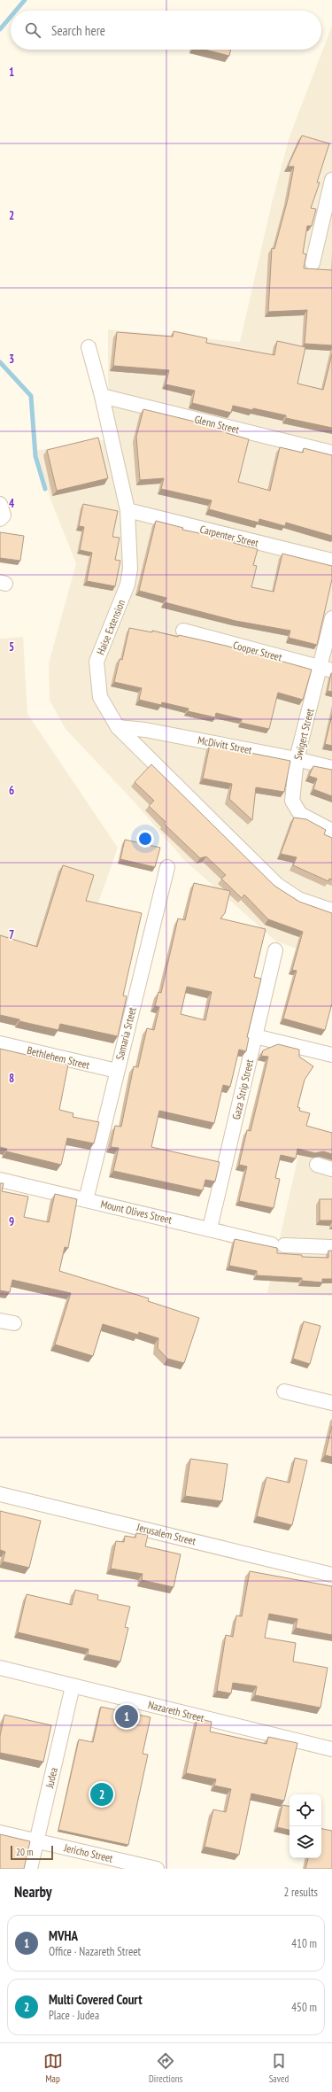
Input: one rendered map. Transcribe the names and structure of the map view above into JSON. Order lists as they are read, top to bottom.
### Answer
{
  "streets": {
    "street": [
      "Glenn Street",
      "Carpenter Street",
      "Haise Extension",
      "Cooper Street",
      "Swigert Street",
      "McDivitt Street",
      "Samaria Srteet",
      "Bethlehem Street",
      "Gaza Strip Street",
      "Mount Olives Street",
      "Jerusalem Street",
      "Nazareth Street",
      "Judea",
      "Jericho Street"
    ]
  },
  "crossings": [
    ["Glenn Street", "Haise Extension"],
    ["Carpenter Street", "Haise Extension"],
    ["Haise Extension", "McDivitt Street"],
    ["Cooper Street", "Swigert Street"],
    ["Swigert Street", "McDivitt Street"],
    ["Samaria Srteet", "Bethlehem Street"],
    ["Samaria Srteet", "Mount Olives Street"],
    ["Gaza Strip Street", "Mount Olives Street"],
    ["Nazareth Street", "Judea"],
    ["Judea", "Jericho Street"]
  ],
  "scale_bar": "20 m",
  "page": {
    "search": "Search here",
    "pins": ["1", "2"],
    "scale": "20 m",
    "heading": ["Nearby", "2 results"],
    "list": [
      {
        "mark": "1",
        "name": "MVHA",
        "note": "Office · Nazareth Street",
        "value": "410 m"
      },
      {
        "mark": "2",
        "name": "Multi Covered Court",
        "note": "Place · Judea",
        "value": "450 m"
      }
    ],
    "nav": ["Map", "Directions", "Saved"]
  },
  "grid": {
    "rows": [
      "1",
      "2",
      "3",
      "4",
      "5",
      "6",
      "7",
      "8",
      "9"
    ]
  }
}
